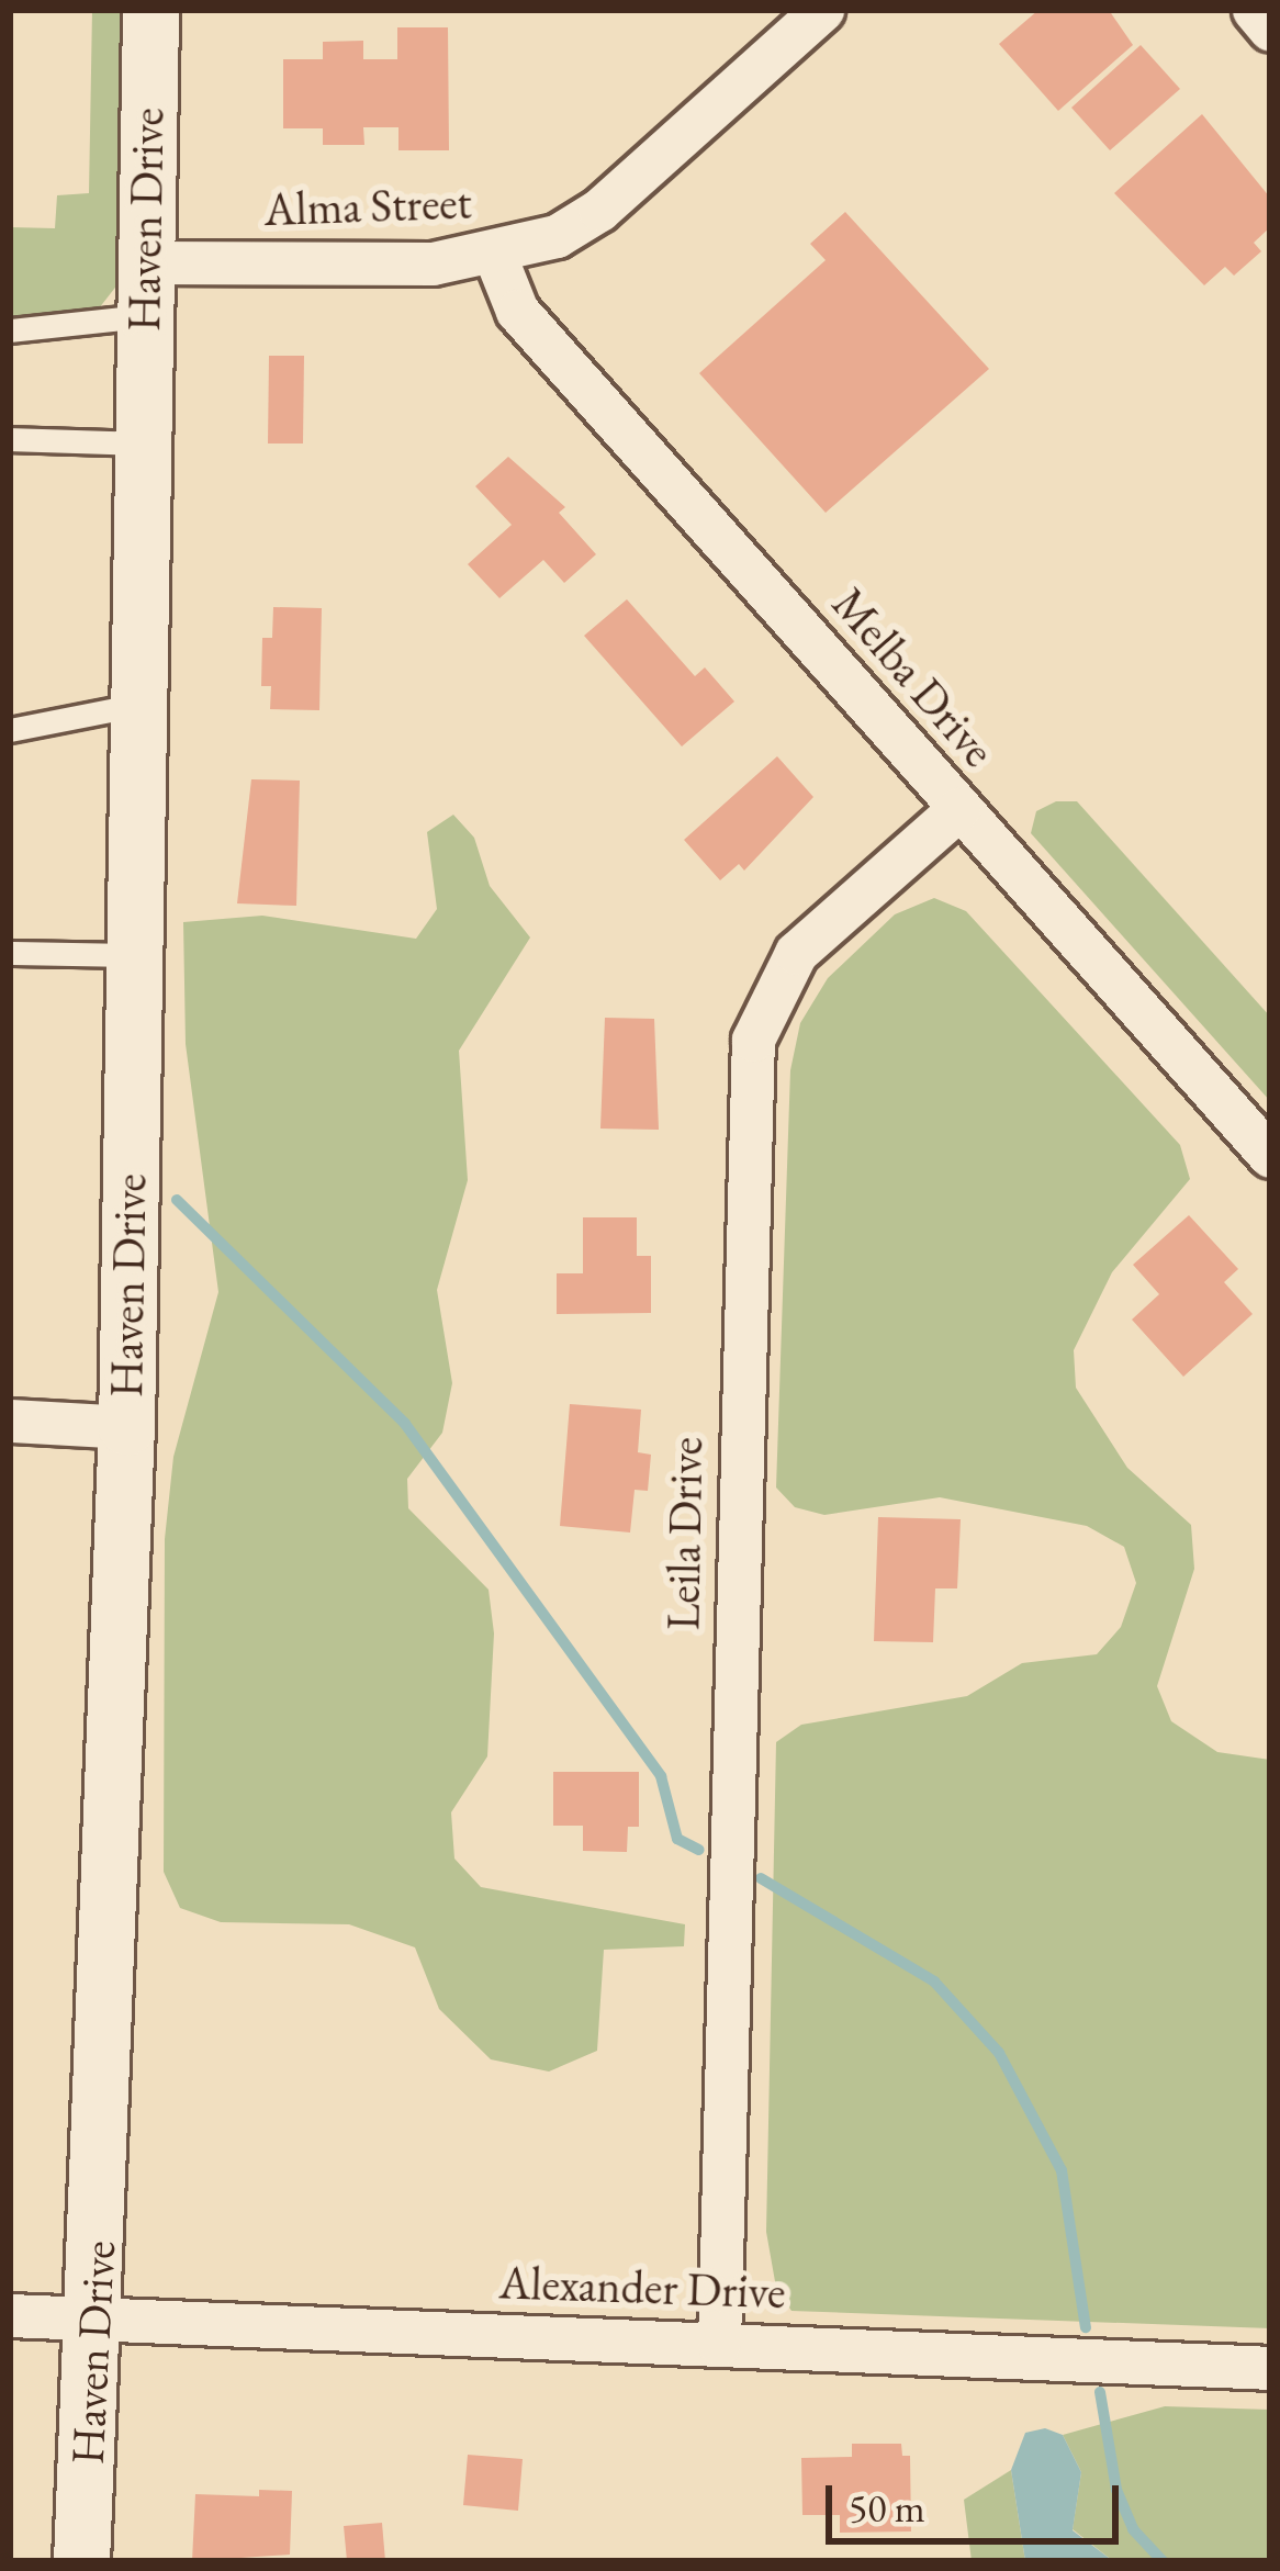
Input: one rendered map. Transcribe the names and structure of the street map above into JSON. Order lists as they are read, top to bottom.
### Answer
{
  "streets": {
    "street": [
      "Alma Street",
      "Haven Drive",
      "Melba Drive",
      "Leila Drive",
      "Alexander Drive"
    ]
  },
  "crossings": [
    ["Alma Street", "Haven Drive"],
    ["Alma Street", "Melba Drive"],
    ["Haven Drive", "Alexander Drive"],
    ["Melba Drive", "Leila Drive"],
    ["Leila Drive", "Alexander Drive"]
  ],
  "scale_bar": "50 m"
}
